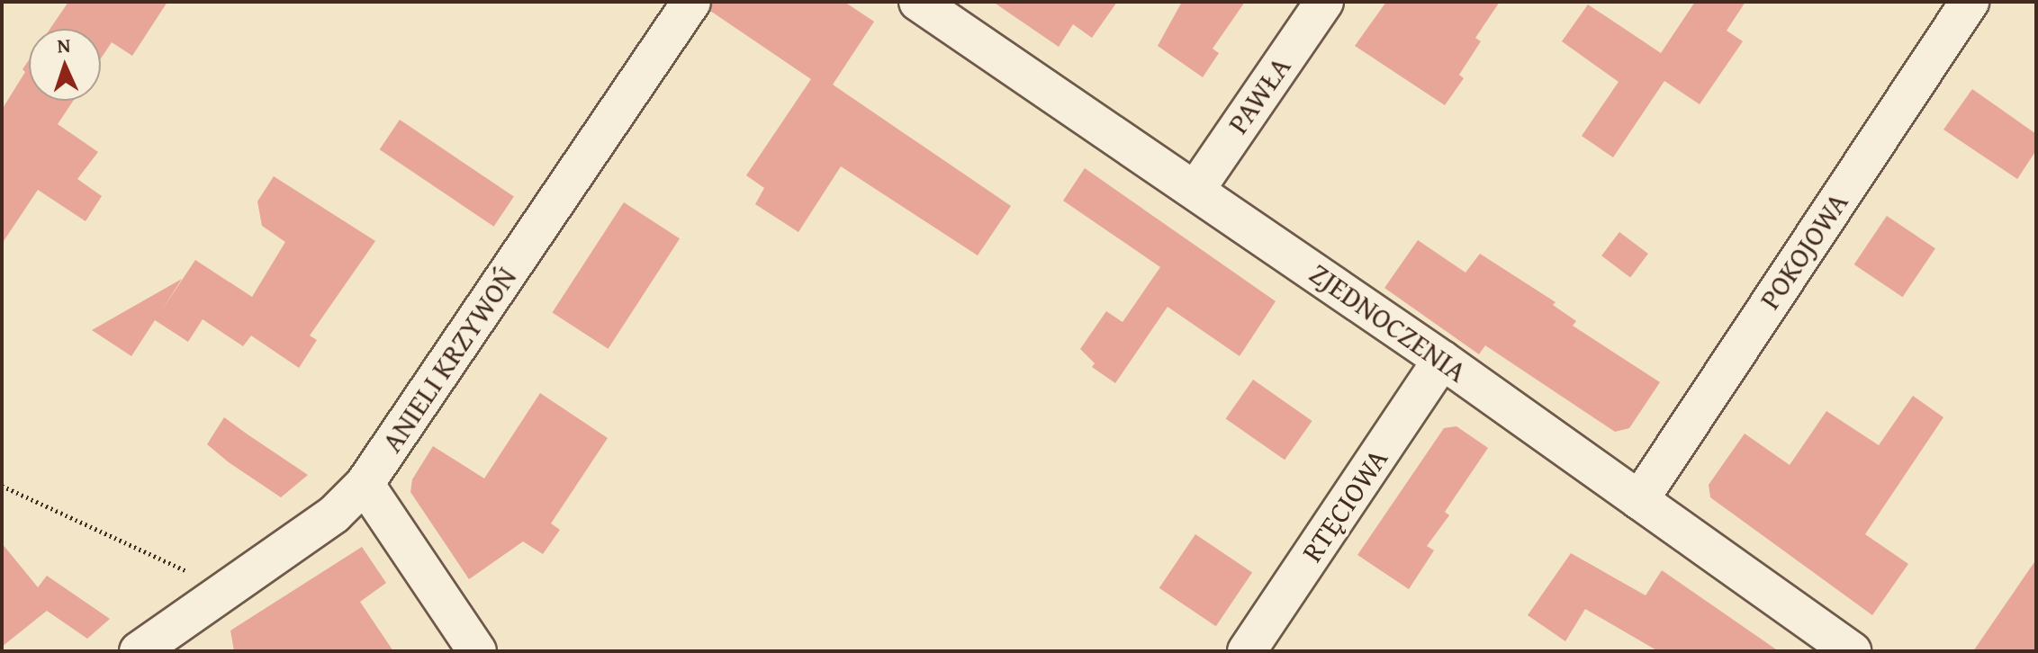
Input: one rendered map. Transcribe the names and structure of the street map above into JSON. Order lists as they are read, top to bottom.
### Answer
{
  "streets": {
    "street": [
      "PAWŁA",
      "POKOJOWA",
      "ZJEDNOCZENIA",
      "ANIELI KRZYWOŃ",
      "RTĘCIOWA"
    ]
  },
  "crossings": [
    ["PAWŁA", "ZJEDNOCZENIA"],
    ["POKOJOWA", "ZJEDNOCZENIA"],
    ["ZJEDNOCZENIA", "RTĘCIOWA"]
  ],
  "north": "top"
}
